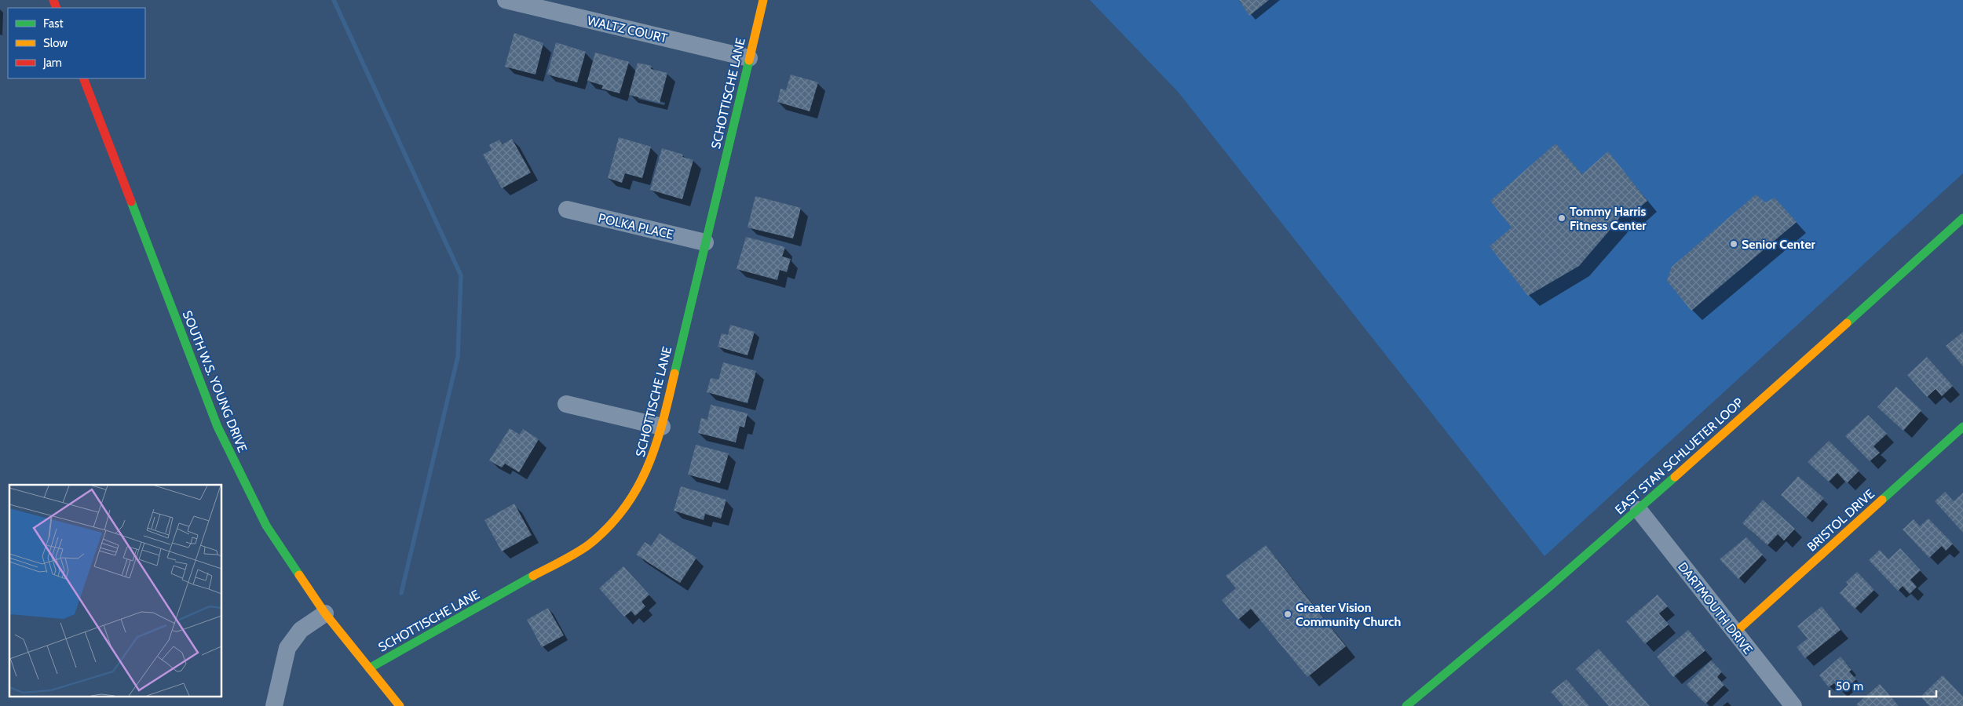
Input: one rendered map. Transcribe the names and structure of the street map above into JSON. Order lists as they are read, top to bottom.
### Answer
{
  "streets": {
    "main road": [
      "SCHOTTISCHE LANE",
      "SOUTH W.S. YOUNG DRIVE",
      "EAST STAN SCHLUETER LOOP",
      "BRISTOL DRIVE"
    ],
    "street": ["WALTZ COURT", "POLKA PLACE", "DARTMOUTH DRIVE"]
  },
  "crossings": [
    ["WALTZ COURT", "SCHOTTISCHE LANE"],
    ["SCHOTTISCHE LANE", "POLKA PLACE"],
    ["SCHOTTISCHE LANE", "SOUTH W.S. YOUNG DRIVE"],
    ["EAST STAN SCHLUETER LOOP", "DARTMOUTH DRIVE"],
    ["BRISTOL DRIVE", "DARTMOUTH DRIVE"]
  ],
  "places": ["Tommy Harris Fitness Center", "Senior Center", "Greater Vision Community Church"],
  "legend": ["Fast", "Slow", "Jam"],
  "scale_bar": "50 m"
}
